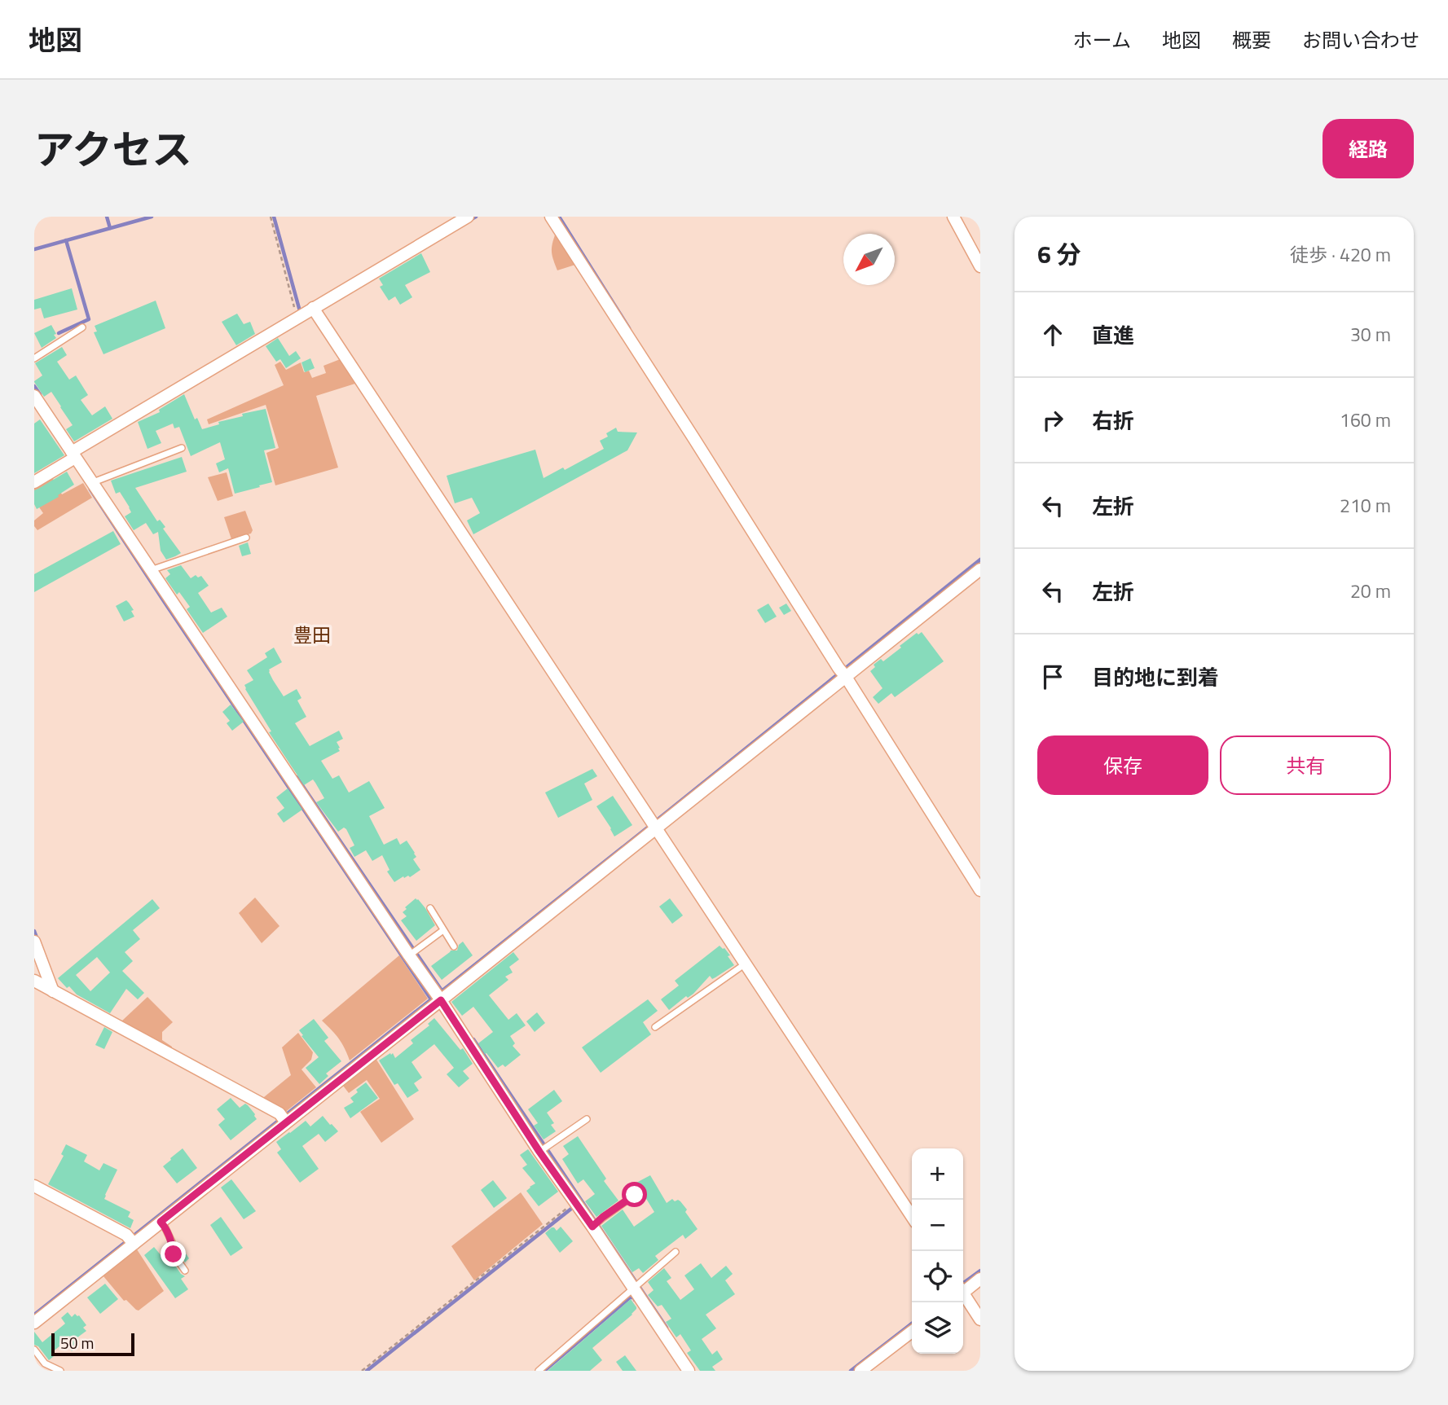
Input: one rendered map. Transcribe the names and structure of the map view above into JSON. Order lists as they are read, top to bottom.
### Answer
{
  "districts": ["豊田"],
  "scale_bar": "50 m",
  "north": "bottom left",
  "page": {
    "header": "地図",
    "nav": [
      "ホーム",
      "地図",
      "概要",
      "お問い合わせ"
    ],
    "title": "アクセス",
    "buttons": [
      "経路",
      ["保存", "共有"]
    ],
    "heading": ["6 分", "徒歩 · 420 m"],
    "list": [
      ["直進", "30 m"],
      ["右折", "160 m"],
      ["左折", "210 m"],
      ["左折", "20 m"],
      "目的地に到着"
    ],
    "map_buttons": ["+", "−"],
    "scale": "50 m"
  }
}
